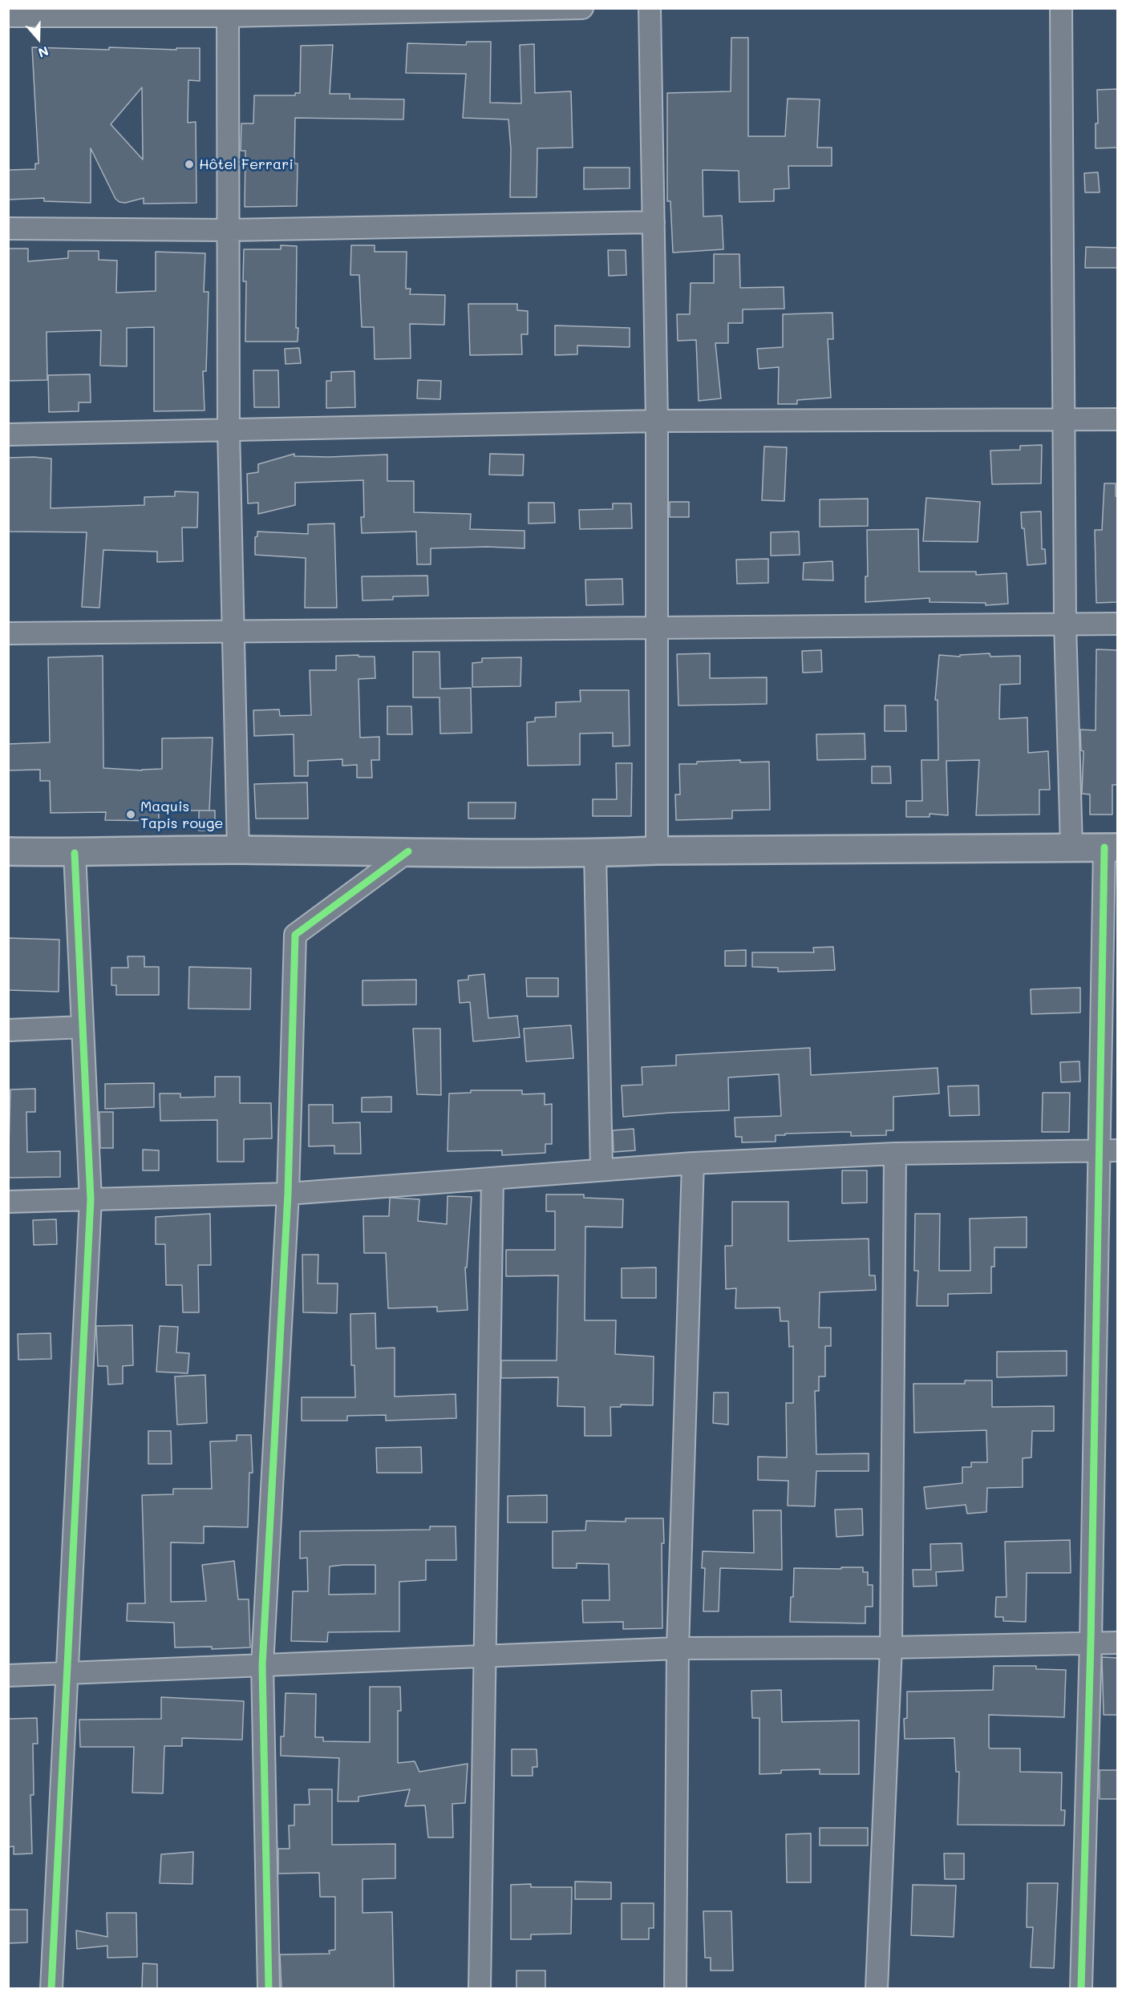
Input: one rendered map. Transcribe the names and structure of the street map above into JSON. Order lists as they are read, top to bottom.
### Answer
{
  "places": ["Hôtel Ferrari", "Maquis Tapis rouge"],
  "north": "bottom"
}
